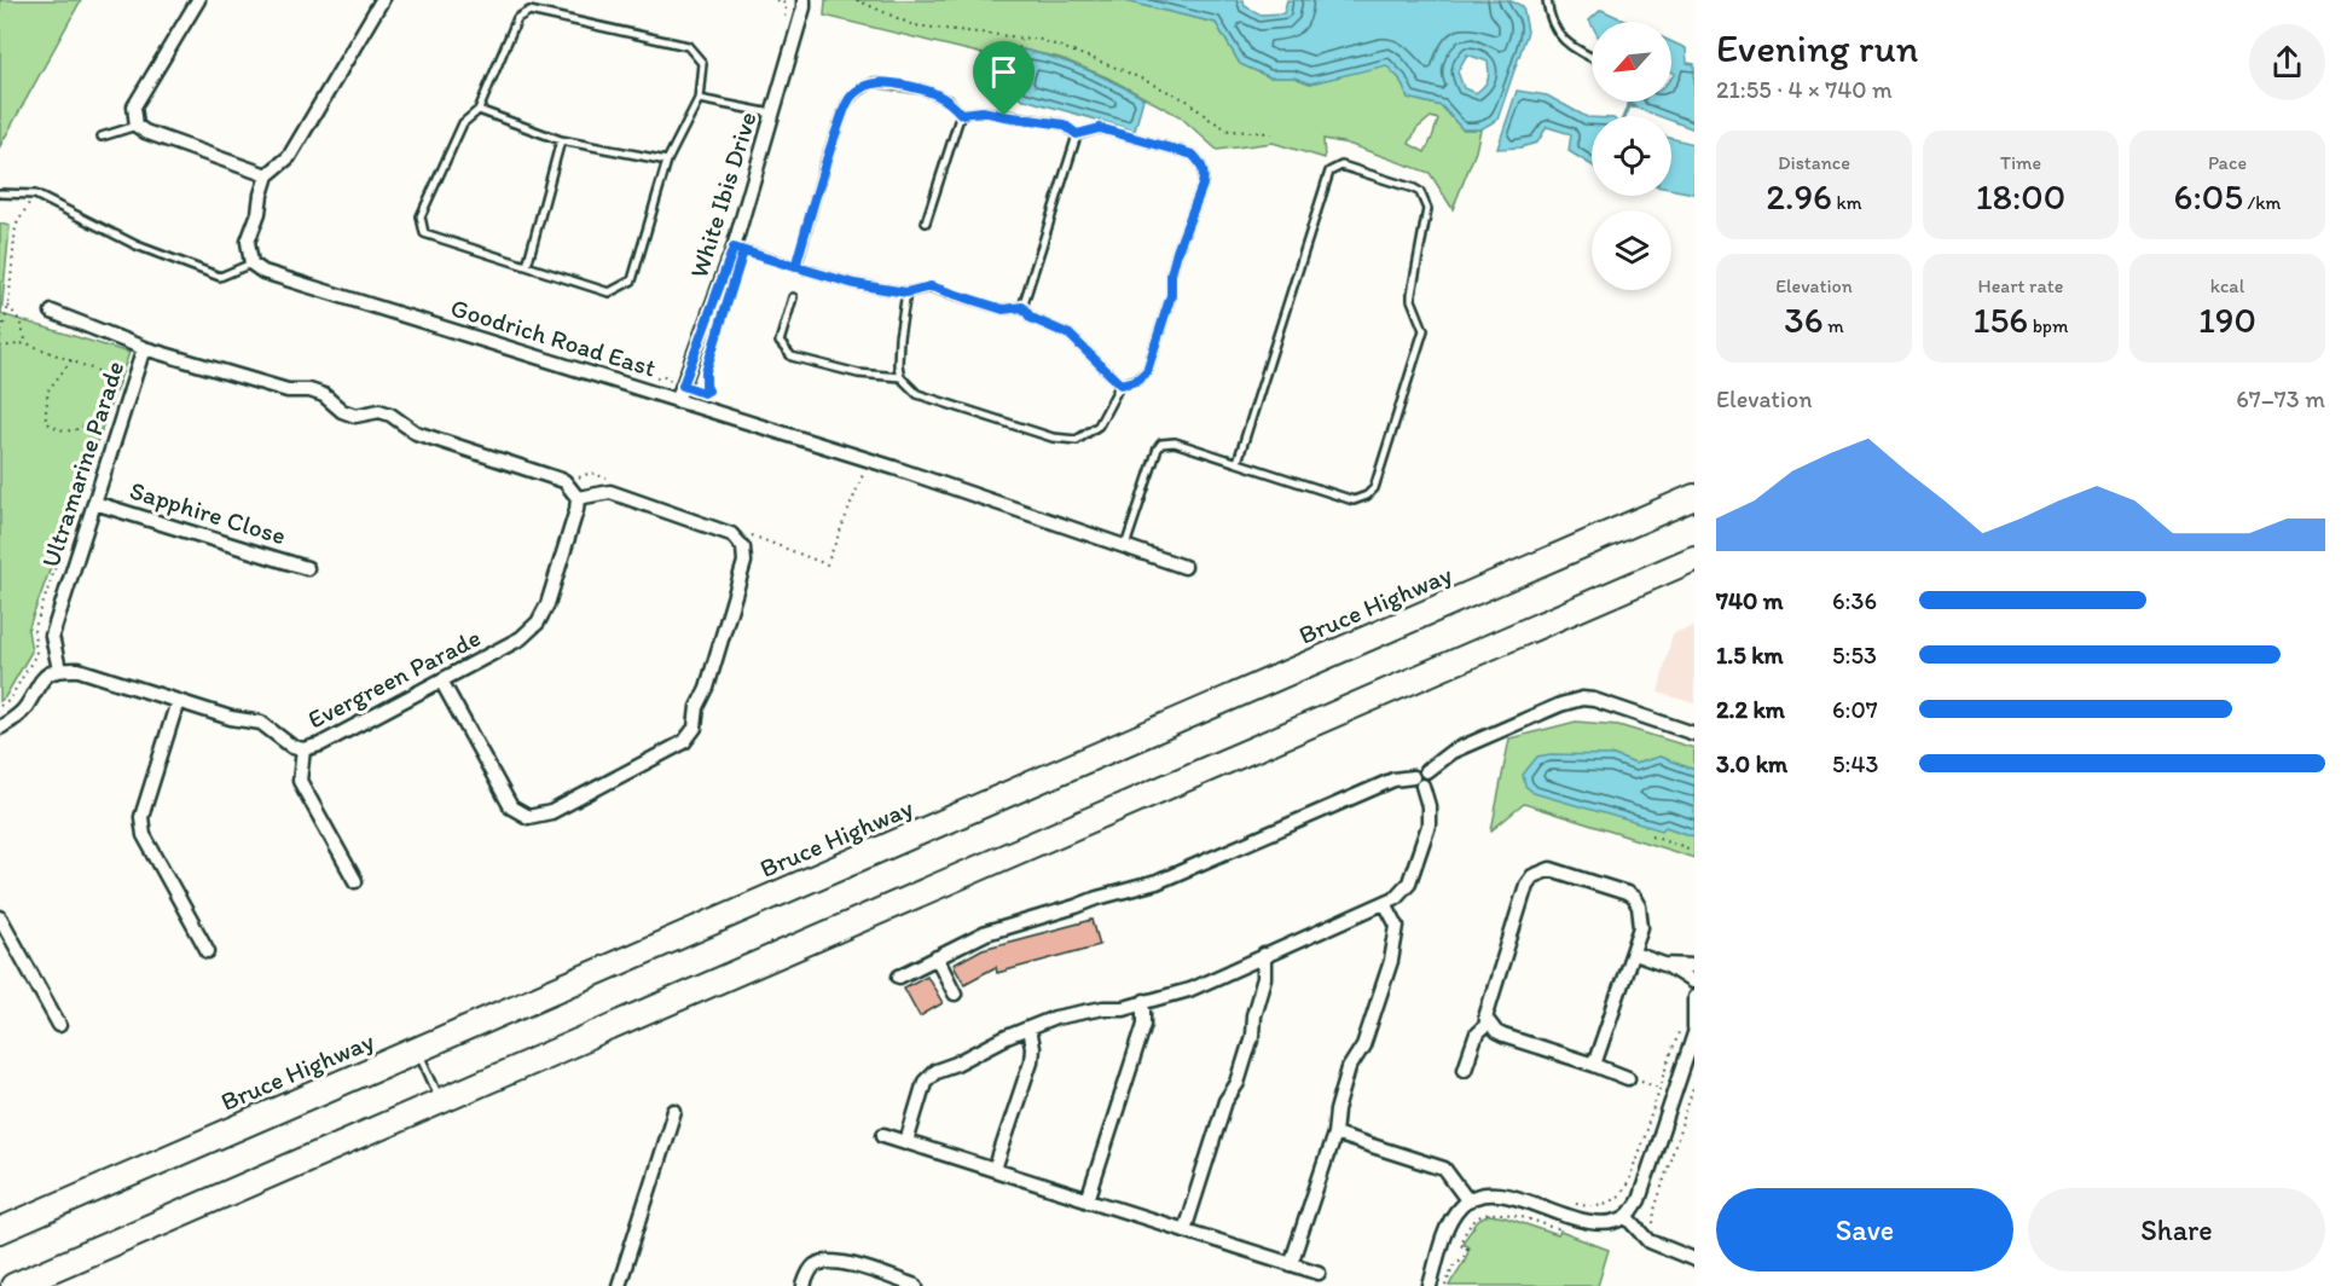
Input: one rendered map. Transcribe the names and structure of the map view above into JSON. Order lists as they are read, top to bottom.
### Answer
{
  "streets": {
    "highway": ["Bruce Highway"],
    "street": [
      "White Ibis Drive",
      "Goodrich Road East",
      "Ultramarine Parade",
      "Sapphire Close",
      "Evergreen Parade"
    ]
  },
  "crossings": [
    ["White Ibis Drive", "Goodrich Road East"],
    ["Ultramarine Parade", "Sapphire Close"],
    ["Ultramarine Parade", "Evergreen Parade"]
  ],
  "north": "bottom left",
  "page": {
    "heading": ["Evening run", "21:55 · 4 × 740 m"],
    "stats": [
      ["Distance", "2.96 km"],
      ["Time", "18:00"],
      ["Pace", "6:05 /km"],
      ["Elevation", "36 m"],
      ["Heart rate", "156 bpm"],
      ["kcal", "190"]
    ],
    "chart": ["Elevation", "67–73 m"],
    "list": [
      {
        "name": "740 m",
        "note": "6:36"
      },
      {
        "name": "1.5 km",
        "note": "5:53"
      },
      {
        "name": "2.2 km",
        "note": "6:07"
      },
      {
        "name": "3.0 km",
        "note": "5:43"
      }
    ],
    "buttons": ["Save", "Share"]
  }
}
